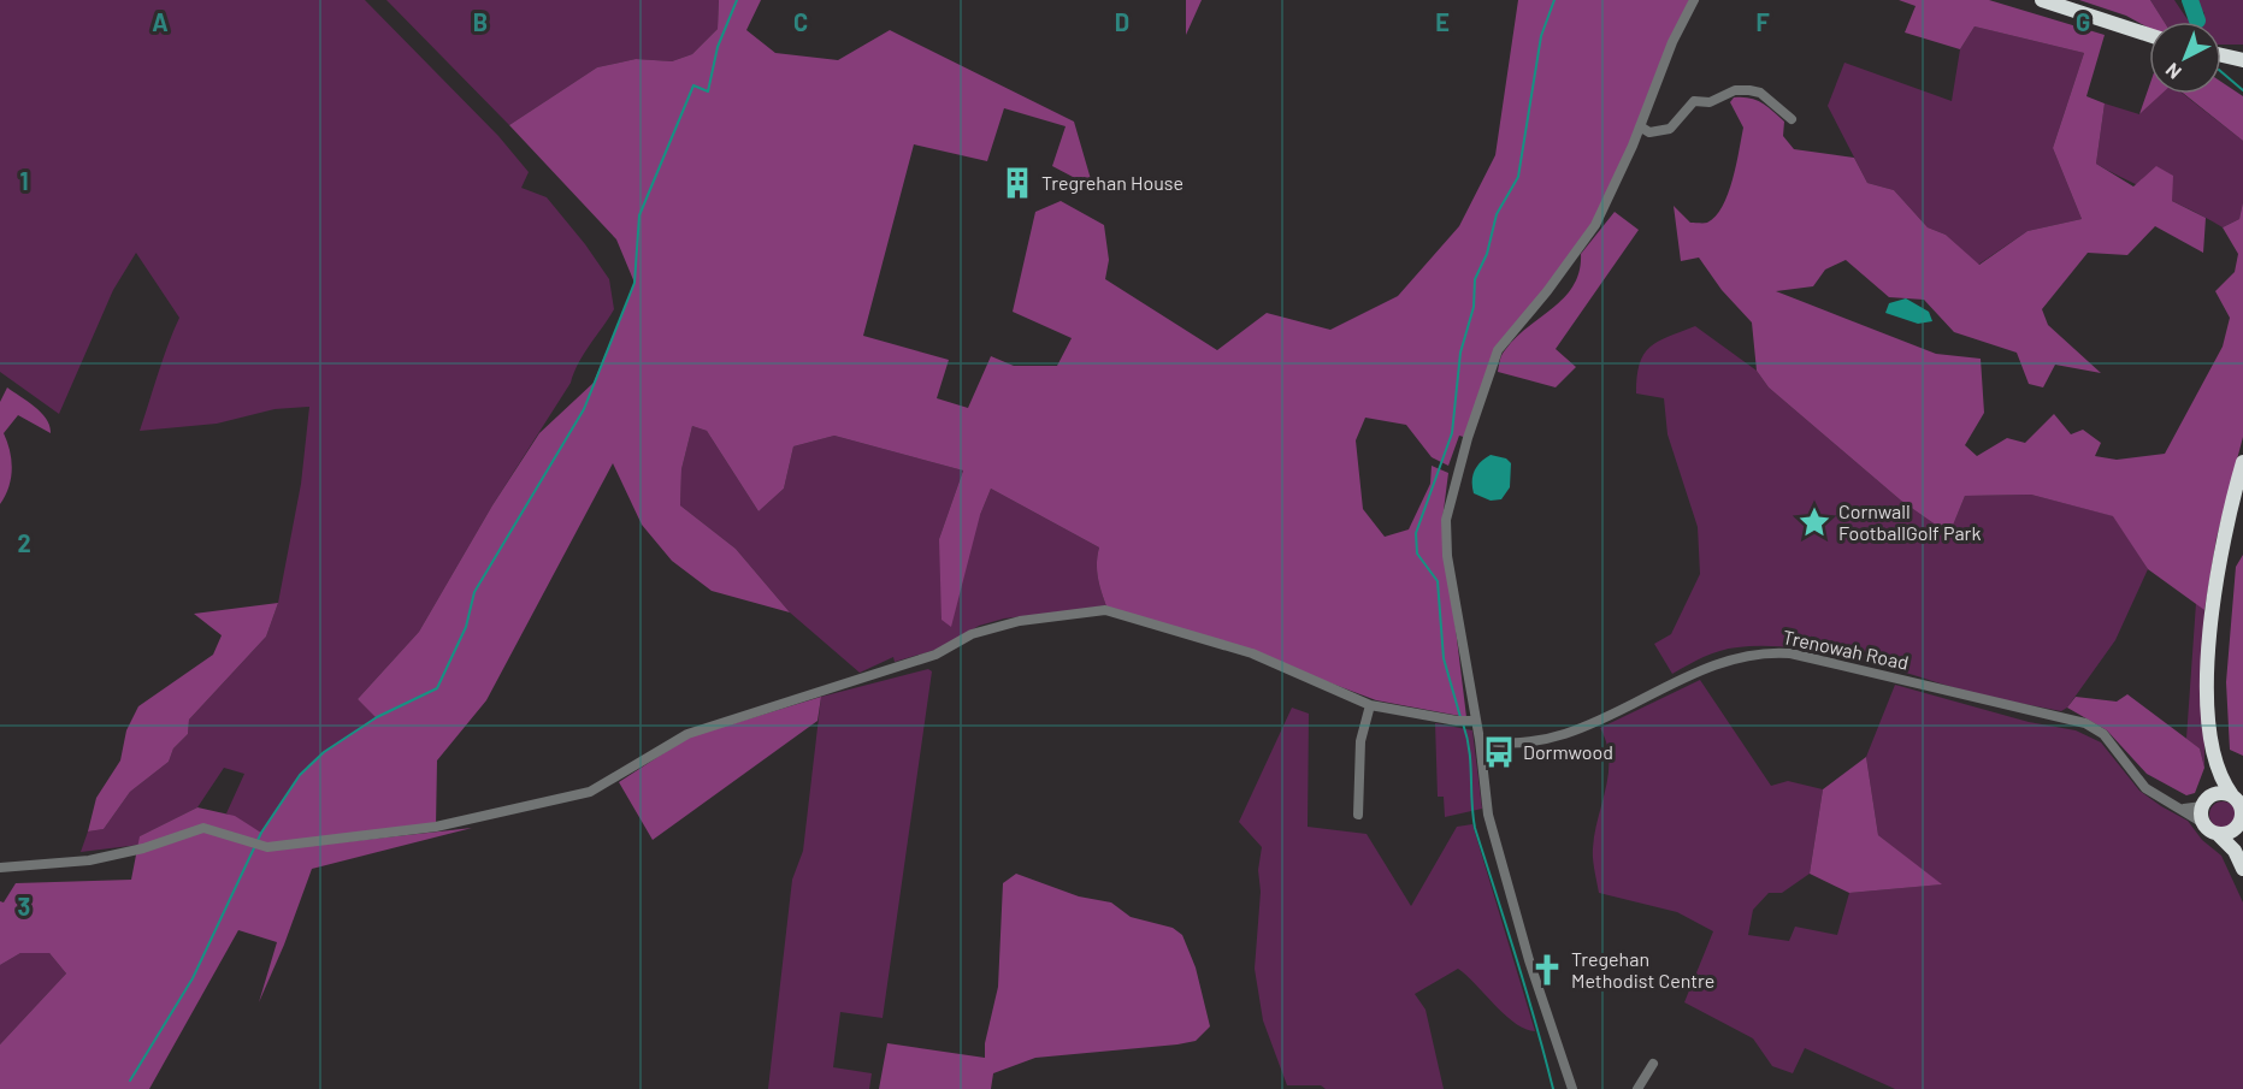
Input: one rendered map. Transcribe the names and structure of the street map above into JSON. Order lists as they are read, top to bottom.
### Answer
{
  "streets": {
    "street": ["Trenowah Road"]
  },
  "places": {
    "building": ["Tregrehan House"],
    "place": ["Cornwall FootballGolf Park"],
    "bus stop": ["Dormwood"],
    "church": ["Tregehan Methodist Centre"]
  },
  "north": "bottom left",
  "grid": {
    "columns": [
      "A",
      "B",
      "C",
      "D",
      "E",
      "F",
      "G"
    ],
    "rows": ["1", "2", "3"]
  }
}
